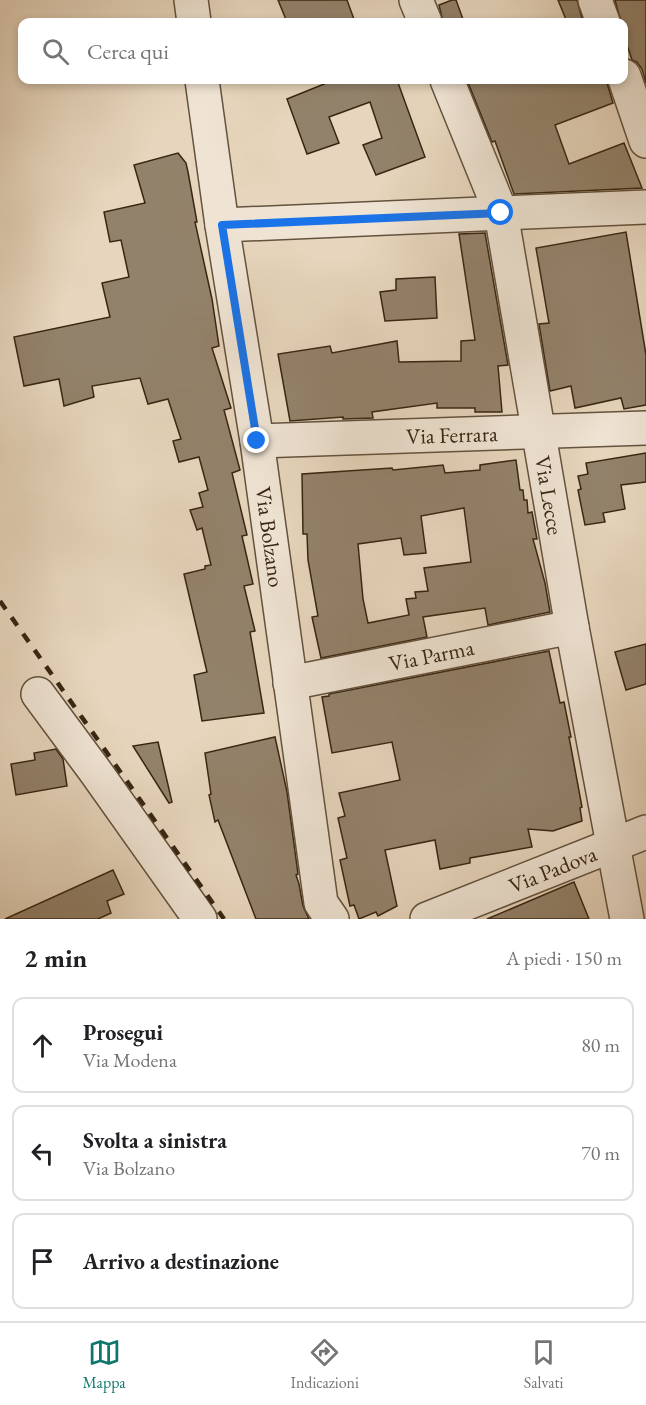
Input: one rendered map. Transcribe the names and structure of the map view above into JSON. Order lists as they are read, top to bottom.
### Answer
{
  "streets": {
    "street": [
      "Via Ferrara",
      "Via Lecce",
      "Via Bolzano",
      "Via Parma",
      "Via Padova"
    ]
  },
  "crossings": [
    ["Via Ferrara", "Via Lecce"],
    ["Via Ferrara", "Via Bolzano"],
    ["Via Lecce", "Via Parma"],
    ["Via Lecce", "Via Padova"],
    ["Via Bolzano", "Via Parma"]
  ],
  "page": {
    "search": "Cerca qui",
    "heading": ["2 min", "A piedi · 150 m"],
    "list": [
      ["Prosegui", "Via Modena", "80 m"],
      ["Svolta a sinistra", "Via Bolzano", "70 m"],
      "Arrivo a destinazione"
    ],
    "nav": ["Mappa", "Indicazioni", "Salvati"]
  }
}
